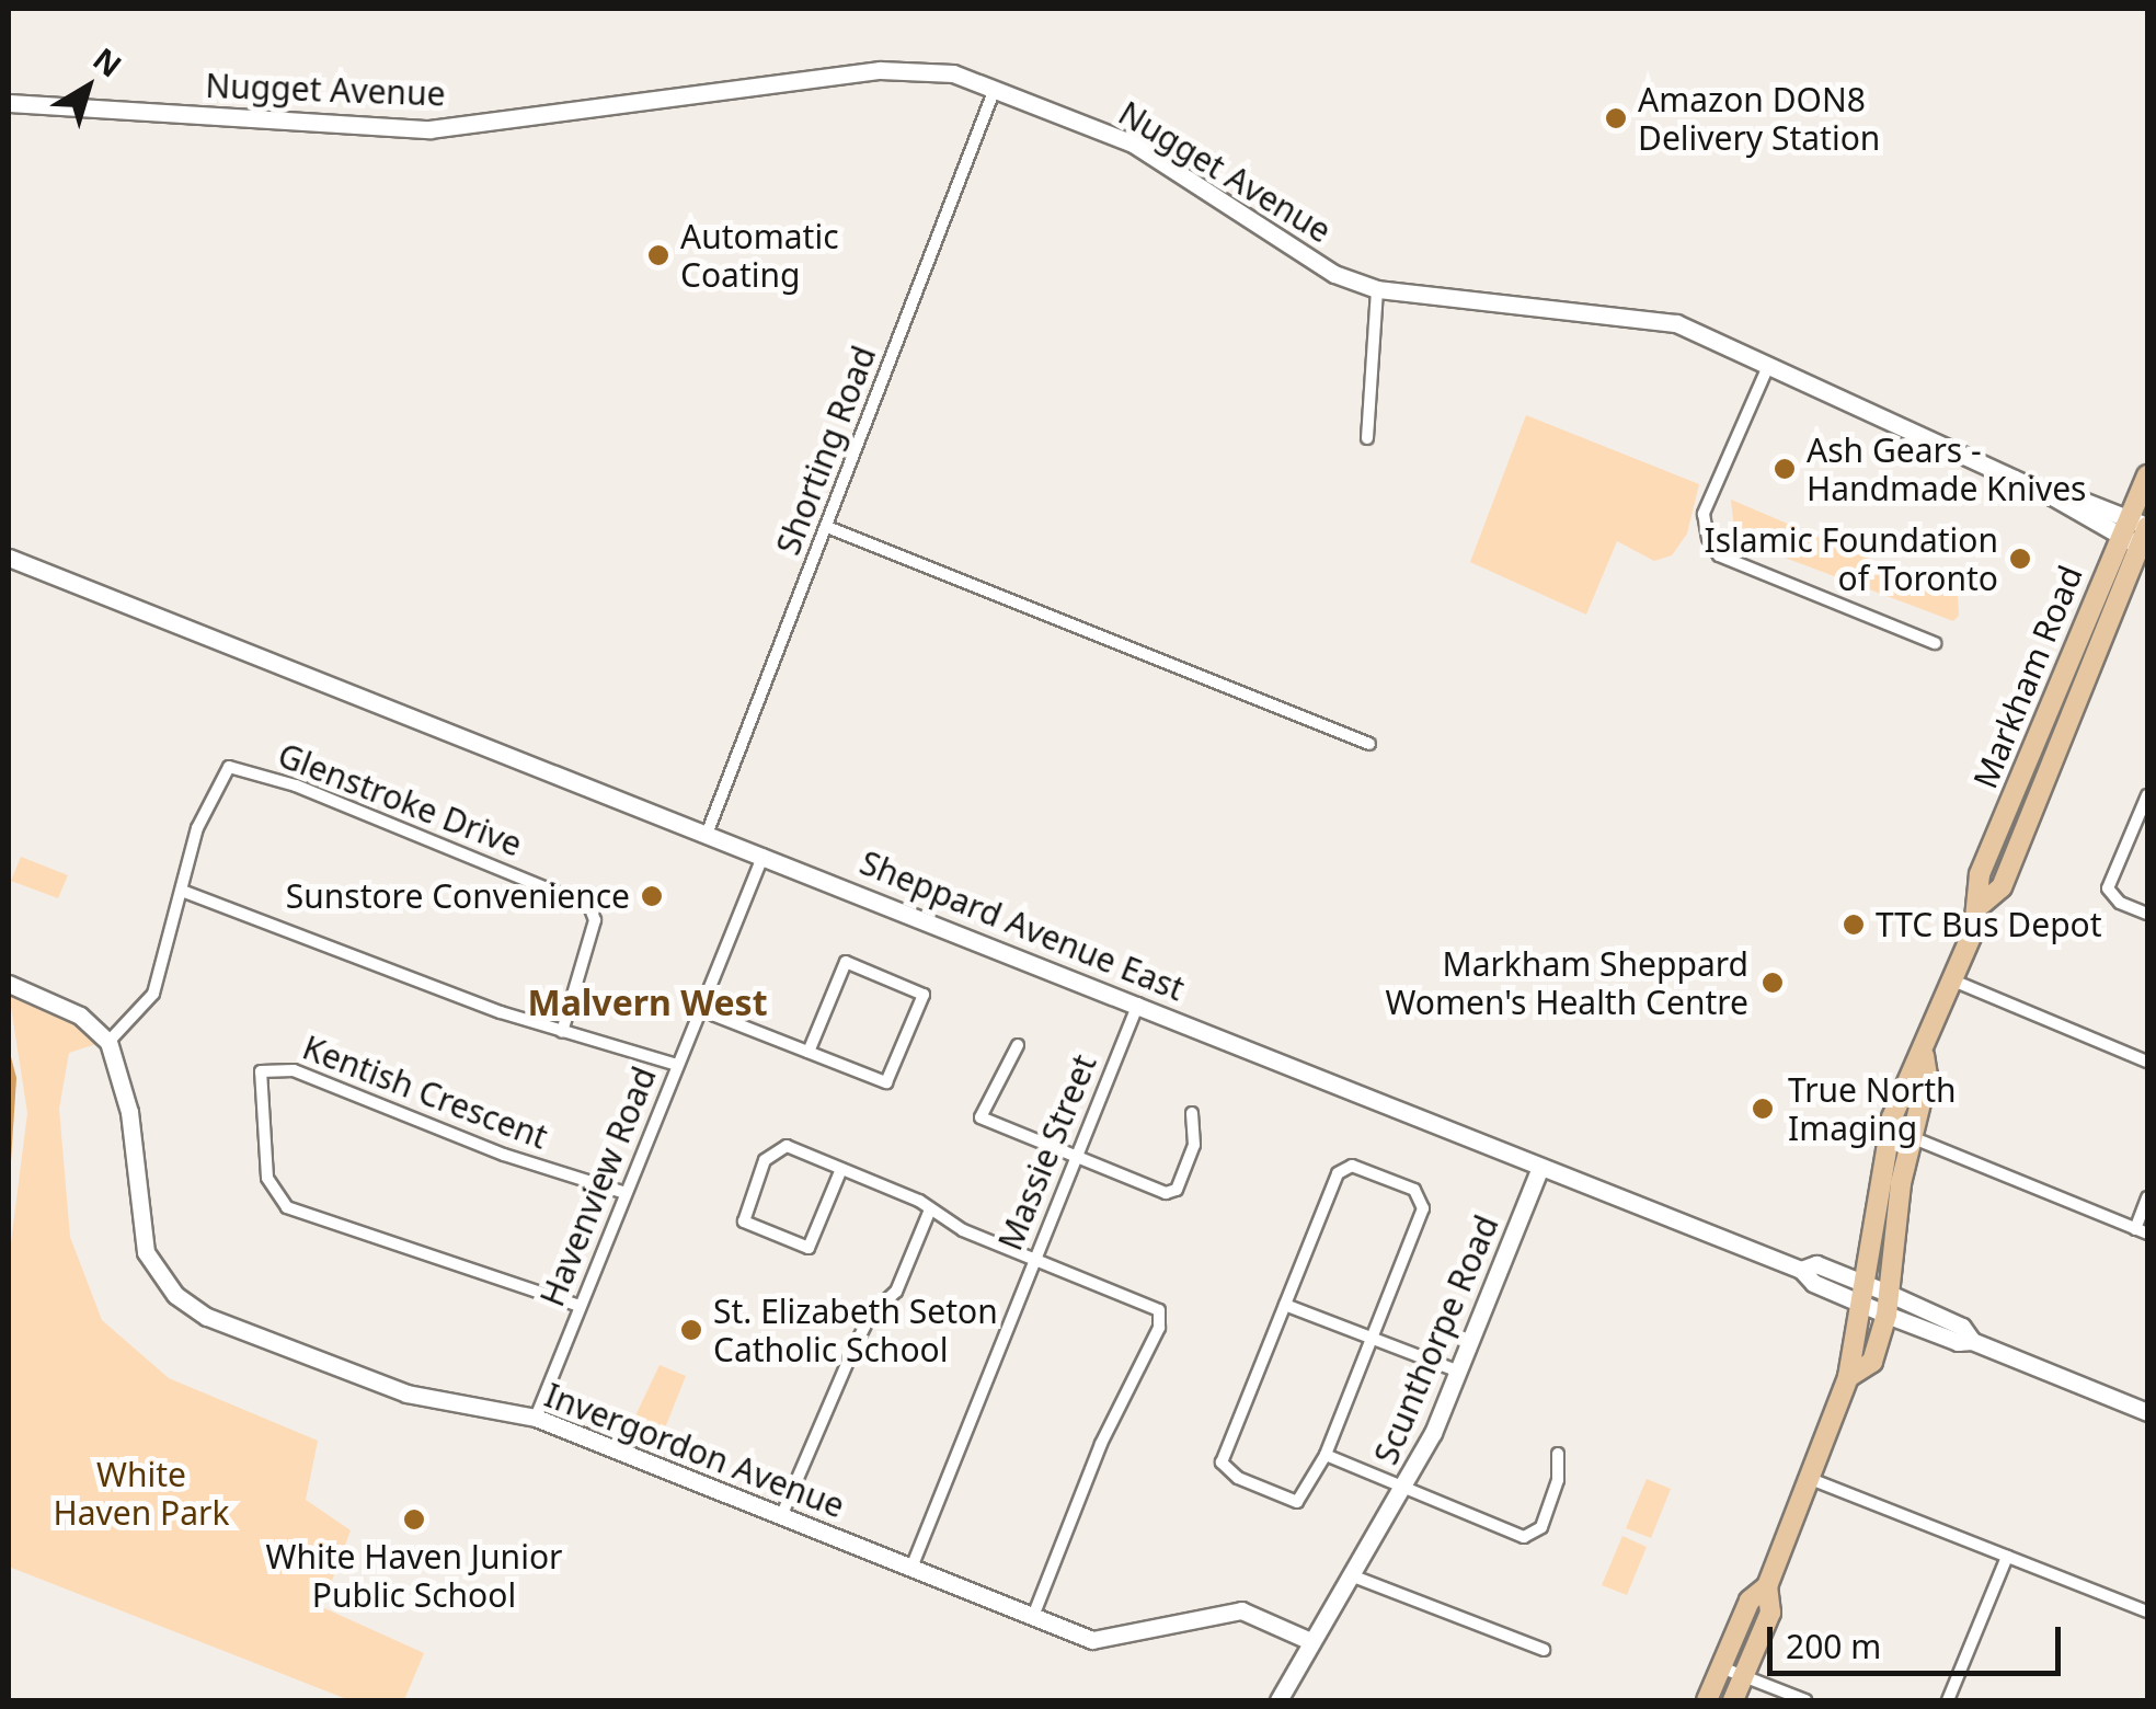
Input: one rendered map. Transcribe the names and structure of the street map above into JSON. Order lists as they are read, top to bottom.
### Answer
{
  "streets": {
    "main road": ["Markham Road"],
    "street": [
      "Nugget Avenue",
      "Shorting Road",
      "Glenstroke Drive",
      "Sheppard Avenue East",
      "Kentish Crescent",
      "Massie Street",
      "Havenview Road",
      "Scunthorpe Road",
      "Invergordon Avenue"
    ]
  },
  "crossings": [
    ["Nugget Avenue", "Shorting Road"],
    ["Nugget Avenue", "Markham Road"],
    ["Shorting Road", "Sheppard Avenue East"],
    ["Markham Road", "Sheppard Avenue East"],
    ["Glenstroke Drive", "Invergordon Avenue"],
    ["Sheppard Avenue East", "Massie Street"],
    ["Sheppard Avenue East", "Havenview Road"],
    ["Sheppard Avenue East", "Scunthorpe Road"],
    ["Kentish Crescent", "Havenview Road"],
    ["Massie Street", "Invergordon Avenue"],
    ["Havenview Road", "Invergordon Avenue"],
    ["Scunthorpe Road", "Invergordon Avenue"]
  ],
  "districts": ["Malvern West"],
  "parks": ["White Haven Park"],
  "places": [
    "Amazon DON8 Delivery Station",
    "Automatic Coating",
    "Ash Gears - Handmade Knives",
    "Islamic Foundation of Toronto",
    "Sunstore Convenience",
    "TTC Bus Depot",
    "Markham Sheppard Women's Health Centre",
    "True North Imaging",
    "St. Elizabeth Seton Catholic School",
    "White Haven Junior Public School"
  ],
  "scale_bar": "200 m",
  "north": "top right"
}
